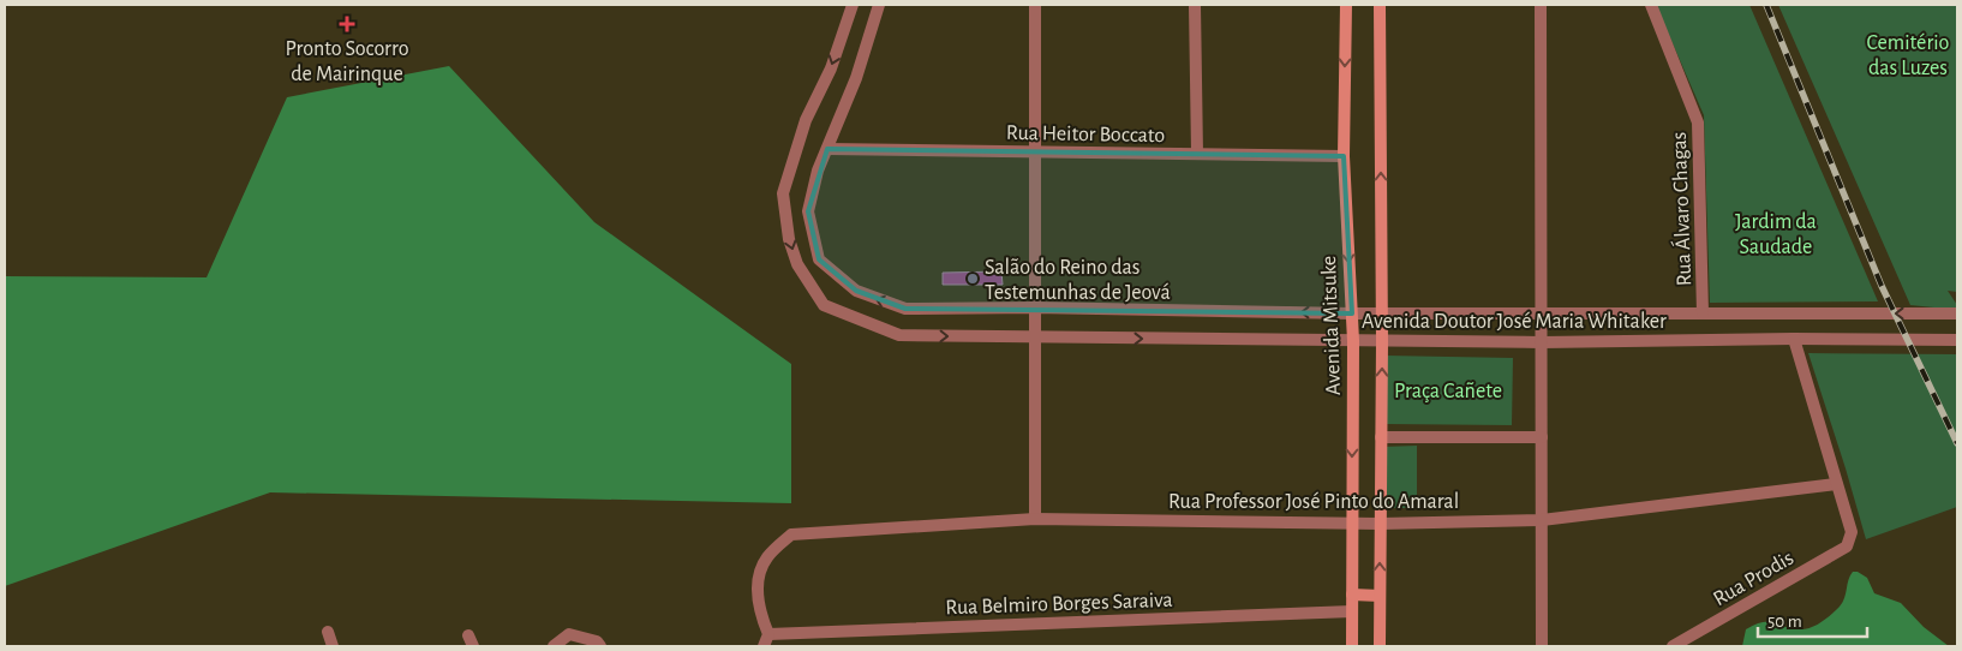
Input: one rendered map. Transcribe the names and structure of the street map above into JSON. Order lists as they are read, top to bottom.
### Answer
{
  "streets": {
    "main road": ["Avenida Mitsuke"],
    "street": [
      "Rua Heitor Boccato",
      "Rua Álvaro Chagas",
      "Avenida Doutor José Maria Whitaker",
      "Rua Professor José Pinto do Amaral",
      "Rua Prodis",
      "Rua Belmiro Borges Saraiva"
    ]
  },
  "crossings": [
    ["Rua Heitor Boccato", "Avenida Doutor José Maria Whitaker"],
    ["Rua Heitor Boccato", "Avenida Mitsuke"],
    ["Rua Álvaro Chagas", "Avenida Doutor José Maria Whitaker"],
    ["Avenida Doutor José Maria Whitaker", "Avenida Mitsuke"],
    ["Avenida Mitsuke", "Rua Professor José Pinto do Amaral"],
    ["Avenida Mitsuke", "Rua Belmiro Borges Saraiva"],
    ["Rua Professor José Pinto do Amaral", "Rua Prodis"],
    ["Rua Professor José Pinto do Amaral", "Rua Belmiro Borges Saraiva"]
  ],
  "parks": ["Cemitério das Luzes", "Jardim da Saudade", "Praça Cañete"],
  "places": {
    "health": ["Pronto Socorro de Mairinque"],
    "other": ["Salão do Reino das Testemunhas de Jeová"]
  },
  "scale_bar": "50 m"
}
